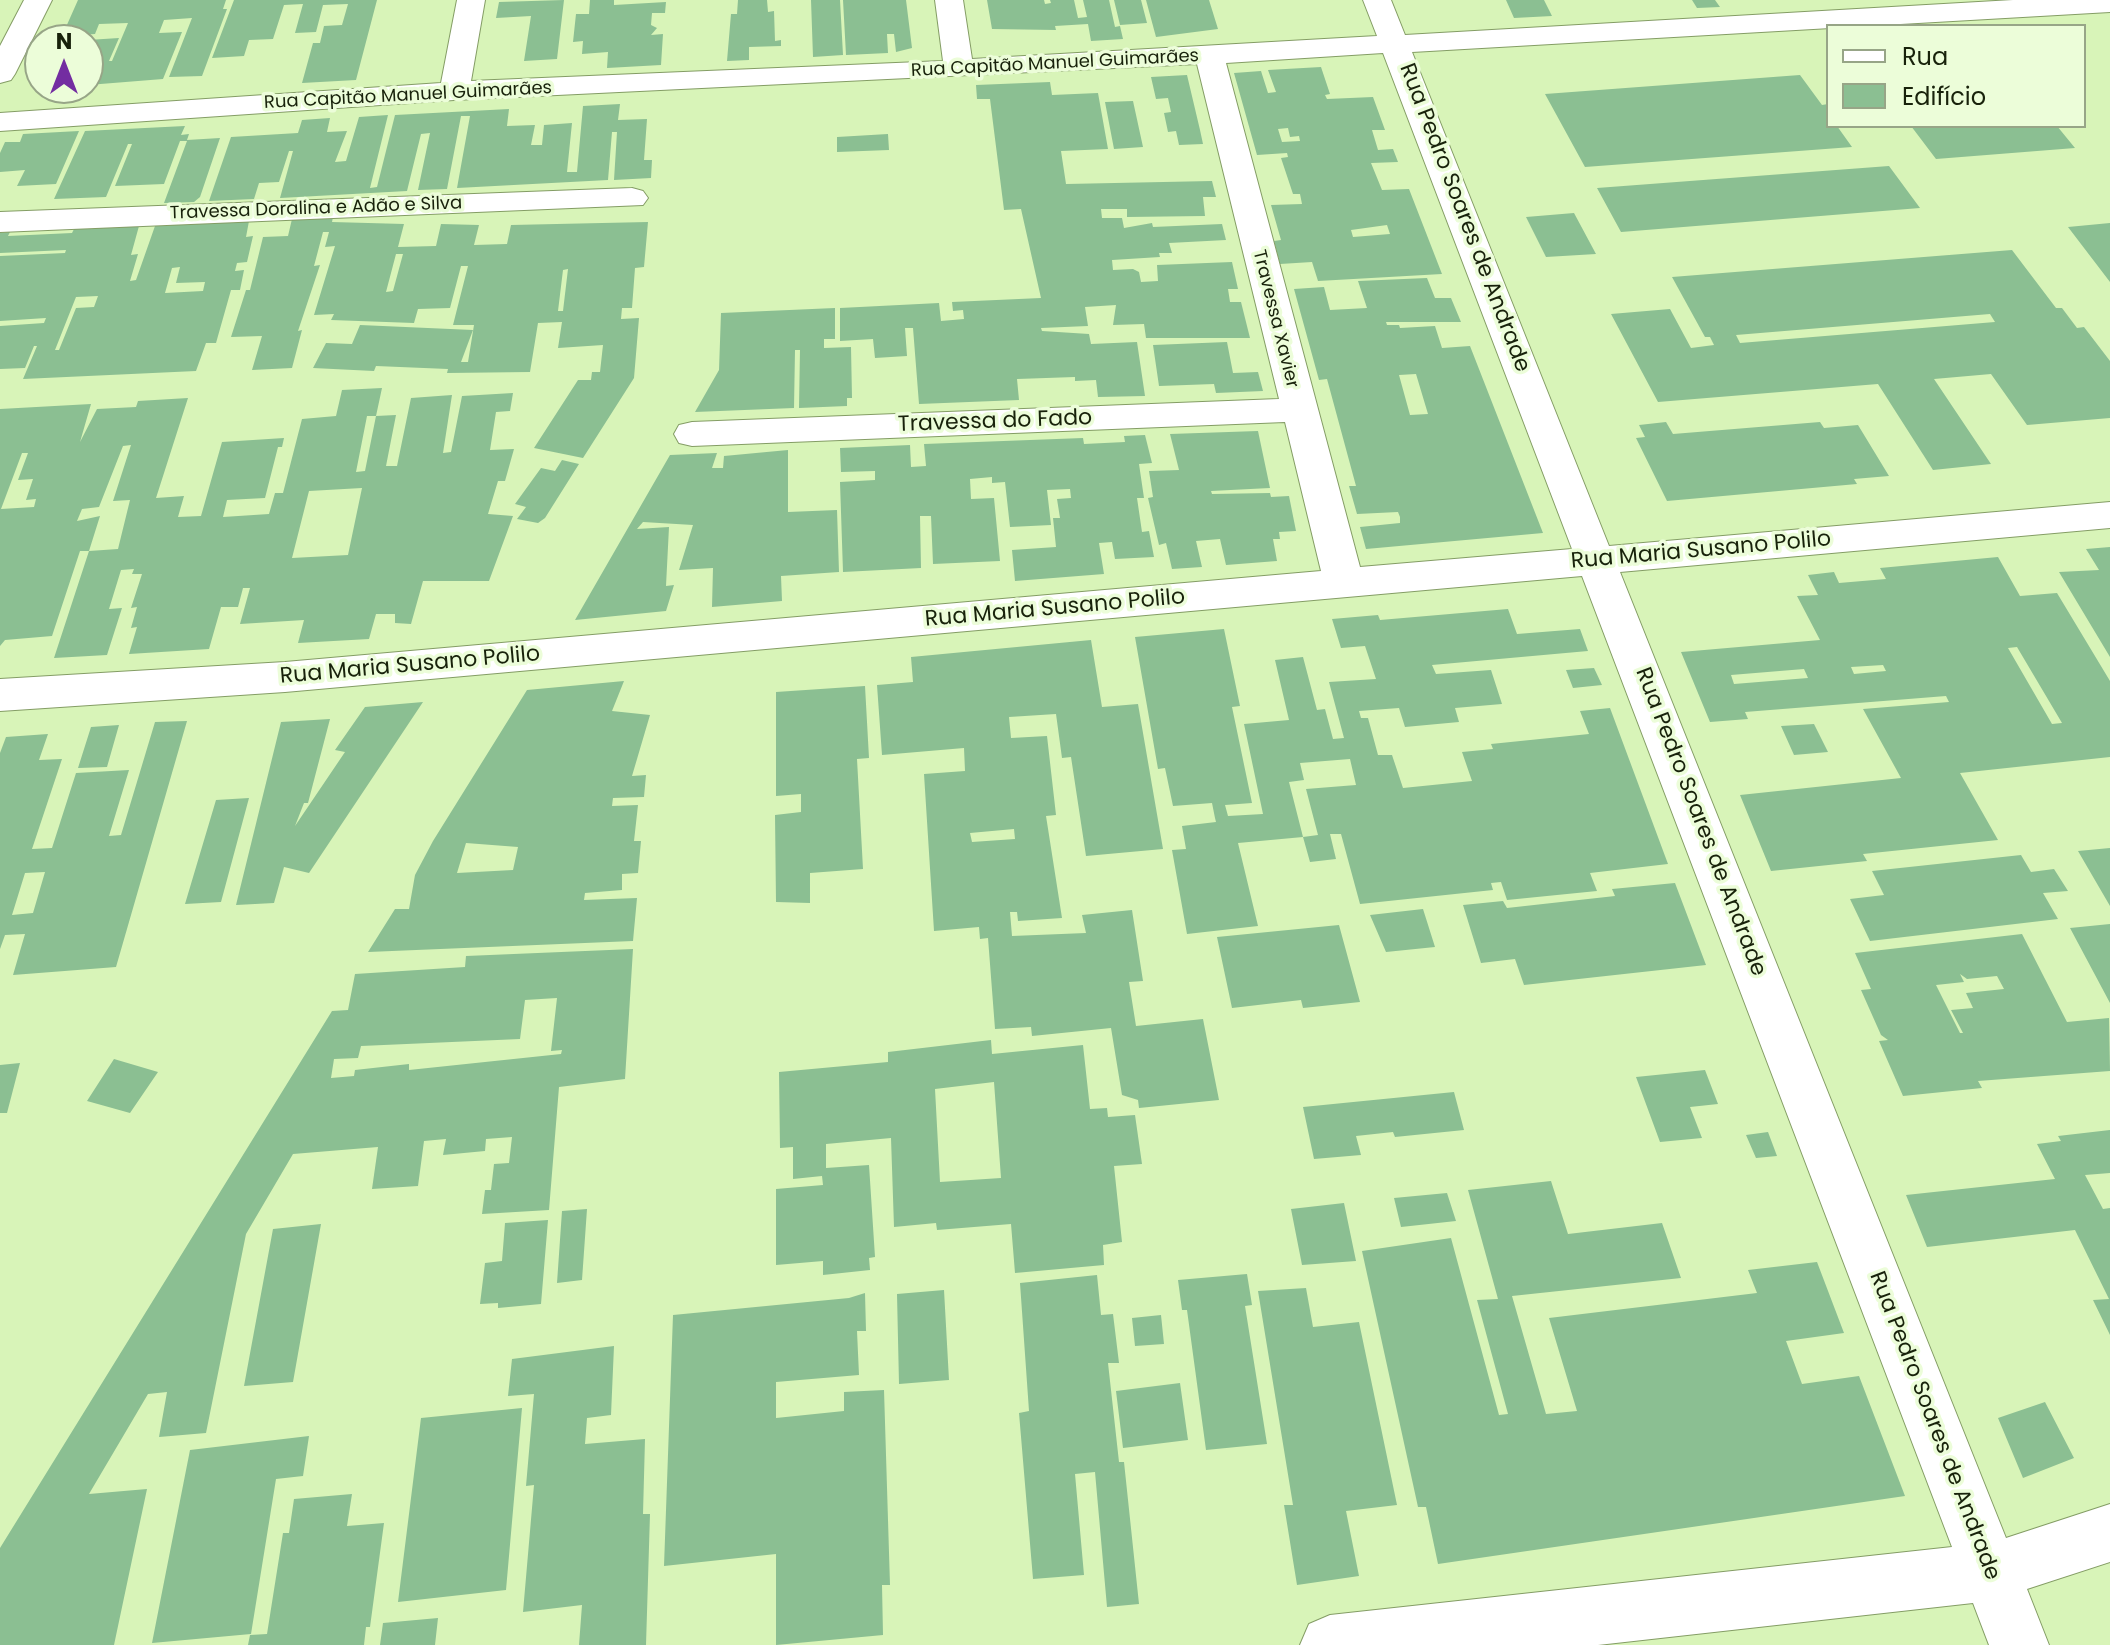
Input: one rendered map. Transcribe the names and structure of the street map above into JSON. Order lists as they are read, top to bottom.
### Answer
{
  "streets": {
    "street": [
      "Rua Capitão Manuel Guimarães",
      "Travessa Doralina e Adão e Silva",
      "Rua Pedro Soares de Andrade",
      "Travessa Xavier",
      "Travessa do Fado",
      "Rua Maria Susano Polilo"
    ]
  },
  "crossings": [
    ["Rua Capitão Manuel Guimarães", "Rua Pedro Soares de Andrade"],
    ["Rua Capitão Manuel Guimarães", "Travessa Xavier"],
    ["Rua Pedro Soares de Andrade", "Rua Maria Susano Polilo"],
    ["Travessa Xavier", "Travessa do Fado"],
    ["Travessa Xavier", "Rua Maria Susano Polilo"]
  ],
  "legend": ["Rua", "Edifício"],
  "north": "top"
}
